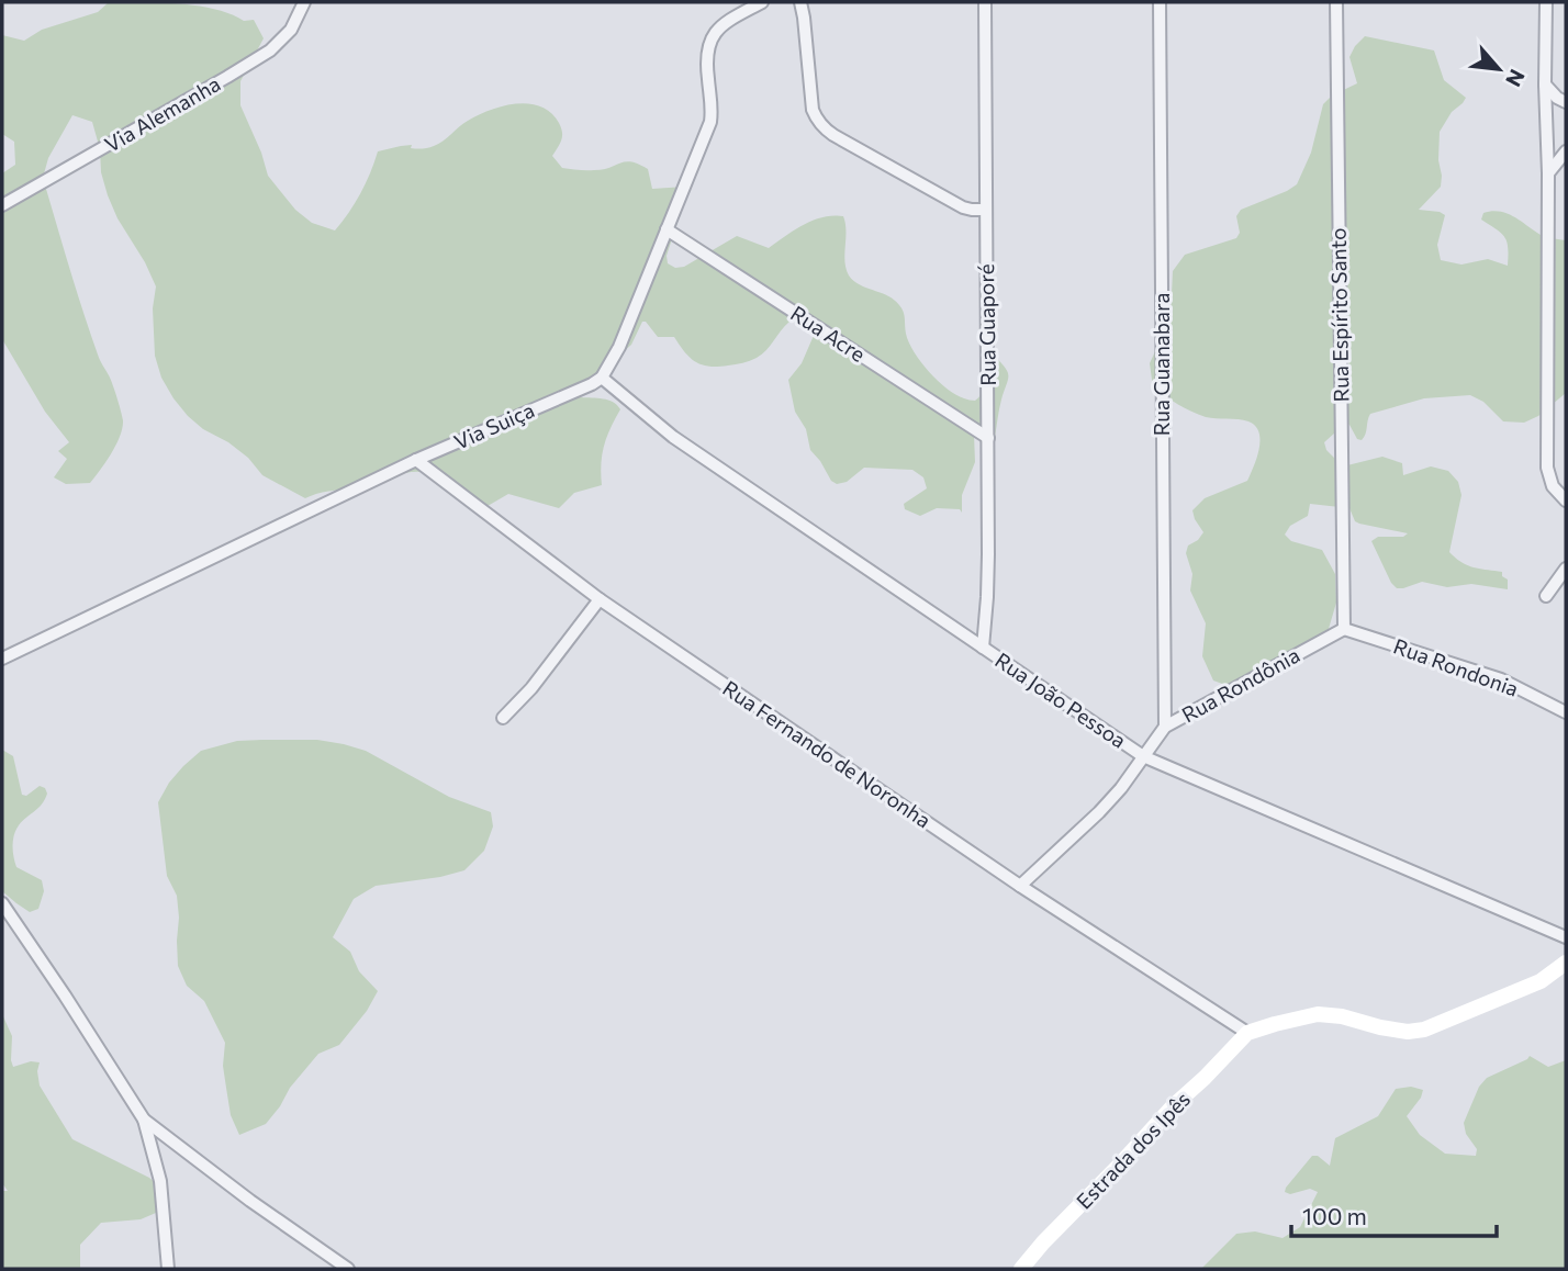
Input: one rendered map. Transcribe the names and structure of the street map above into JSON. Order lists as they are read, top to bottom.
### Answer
{
  "streets": {
    "main road": ["Estrada dos Ipês"],
    "street": [
      "Via Alemanha",
      "Rua Espírito Santo",
      "Rua Guaporé",
      "Rua Acre",
      "Rua Guanabara",
      "Via Suiça",
      "Rua Rondonia",
      "Rua Rondônia",
      "Rua João Pessoa",
      "Rua Fernando de Noronha"
    ]
  },
  "crossings": [
    ["Rua Espírito Santo", "Rua Rondonia"],
    ["Rua Espírito Santo", "Rua Rondônia"],
    ["Rua Guaporé", "Rua Acre"],
    ["Rua Guaporé", "Rua João Pessoa"],
    ["Rua Guanabara", "Rua Rondônia"],
    ["Via Suiça", "Rua João Pessoa"],
    ["Via Suiça", "Rua Fernando de Noronha"],
    ["Rua Rondonia", "Rua Rondônia"],
    ["Rua Rondônia", "Rua João Pessoa"],
    ["Rua Rondônia", "Rua Fernando de Noronha"],
    ["Rua Fernando de Noronha", "Estrada dos Ipês"]
  ],
  "scale_bar": "100 m",
  "north": "bottom right"
}
